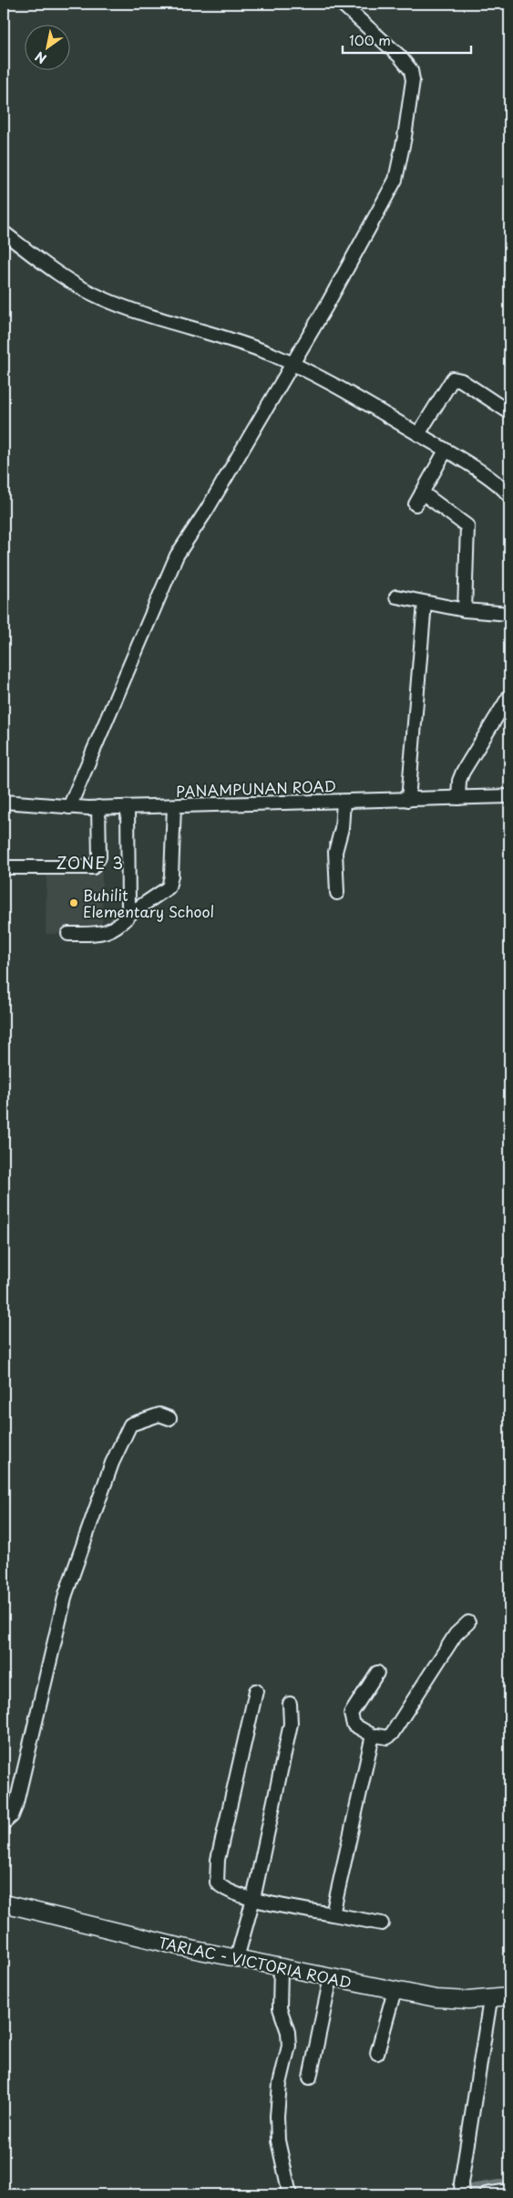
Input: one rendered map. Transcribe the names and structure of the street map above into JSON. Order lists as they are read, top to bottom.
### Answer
{
  "streets": {
    "main road": ["TARLAC - VICTORIA ROAD"],
    "street": ["PANAMPUNAN ROAD"]
  },
  "districts": ["ZONE 3"],
  "places": ["Buhilit Elementary School"],
  "scale_bar": "100 m",
  "north": "bottom left"
}
